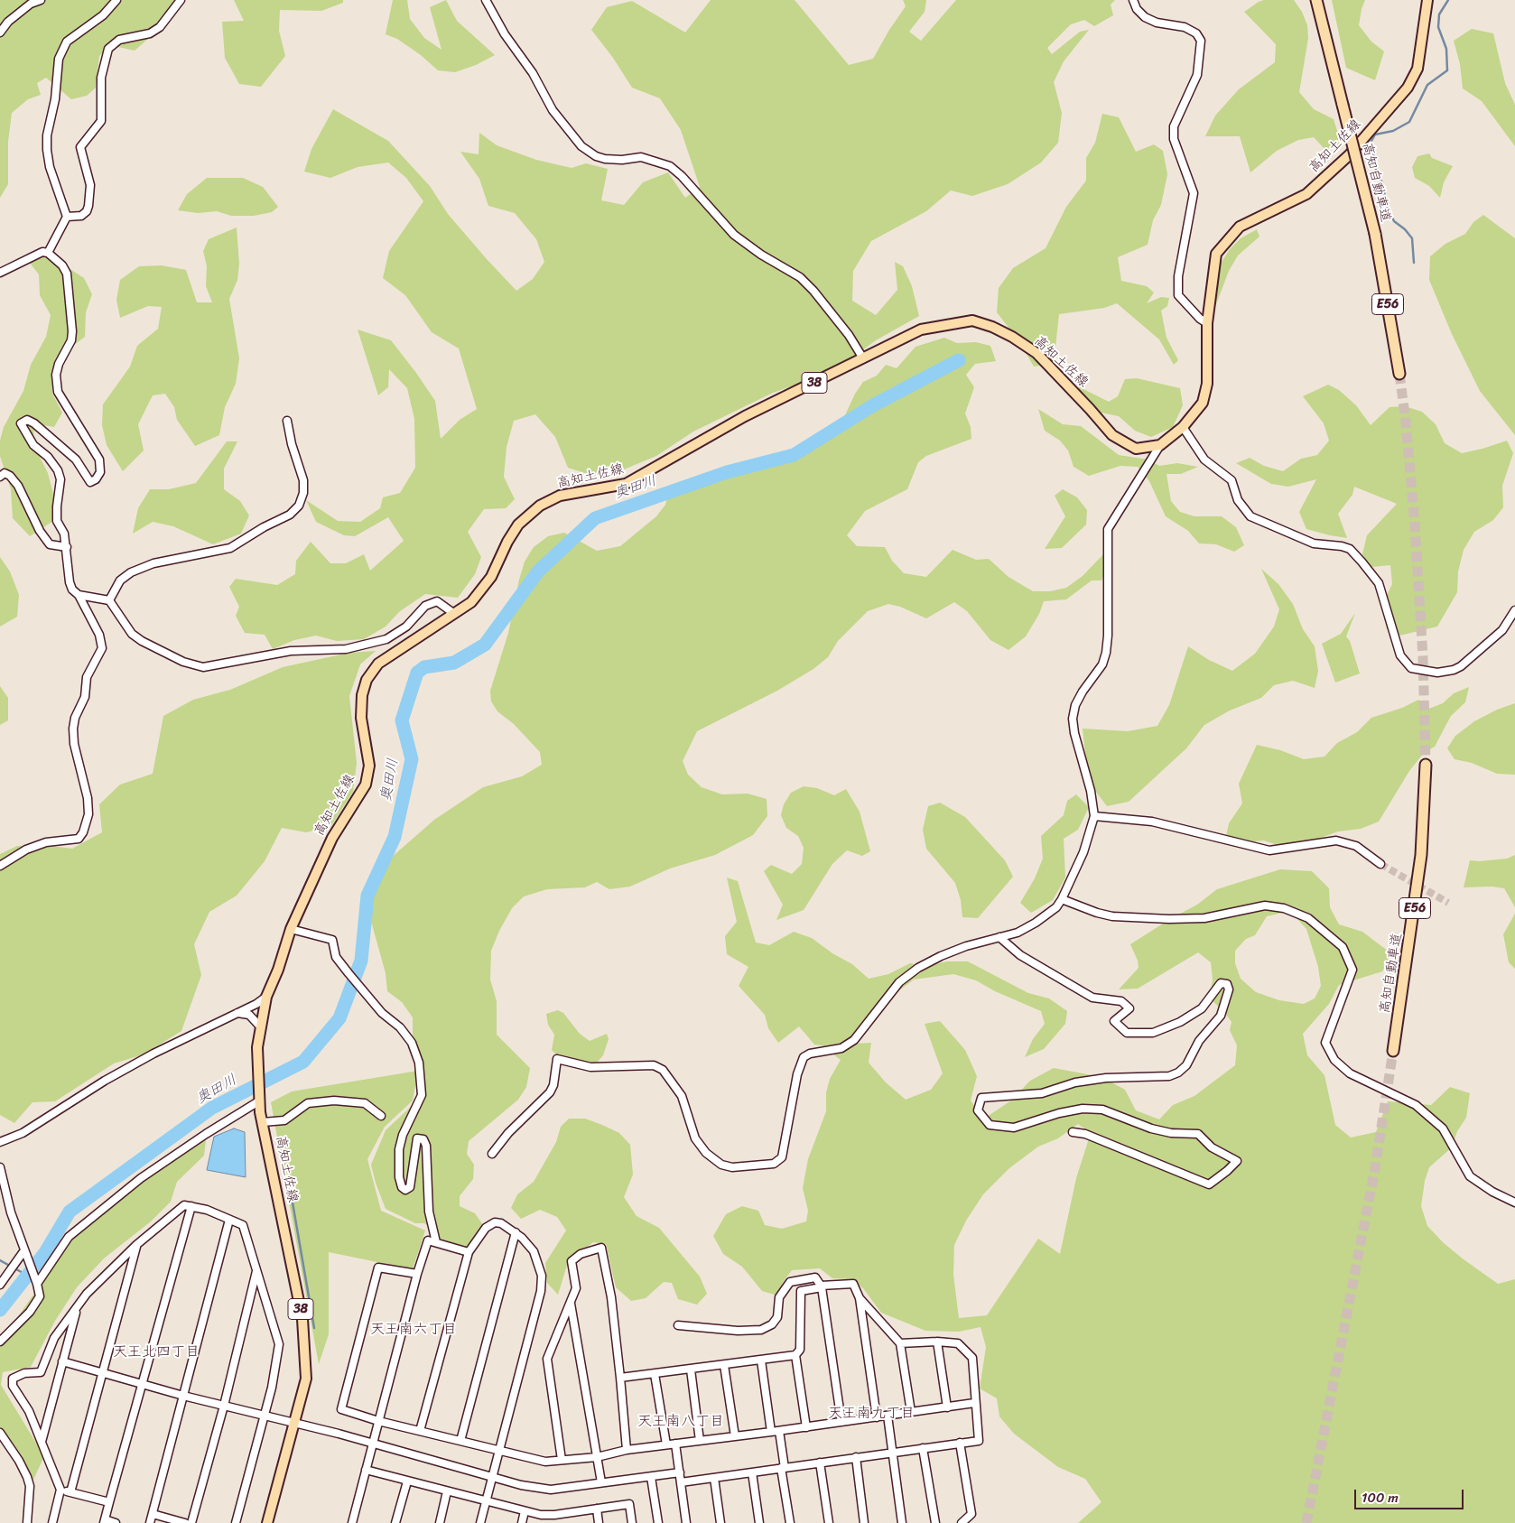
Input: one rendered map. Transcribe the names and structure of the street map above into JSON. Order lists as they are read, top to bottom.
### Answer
{
  "streets": {
    "highway": ["高知自動車道", "E56"],
    "main road": ["高知土佐線", "38"]
  },
  "districts": [
    "天王南六丁目",
    "天王北四丁目",
    "天王南九丁目",
    "天王南八丁目"
  ],
  "water": ["奥田川"],
  "scale_bar": "100 m"
}
